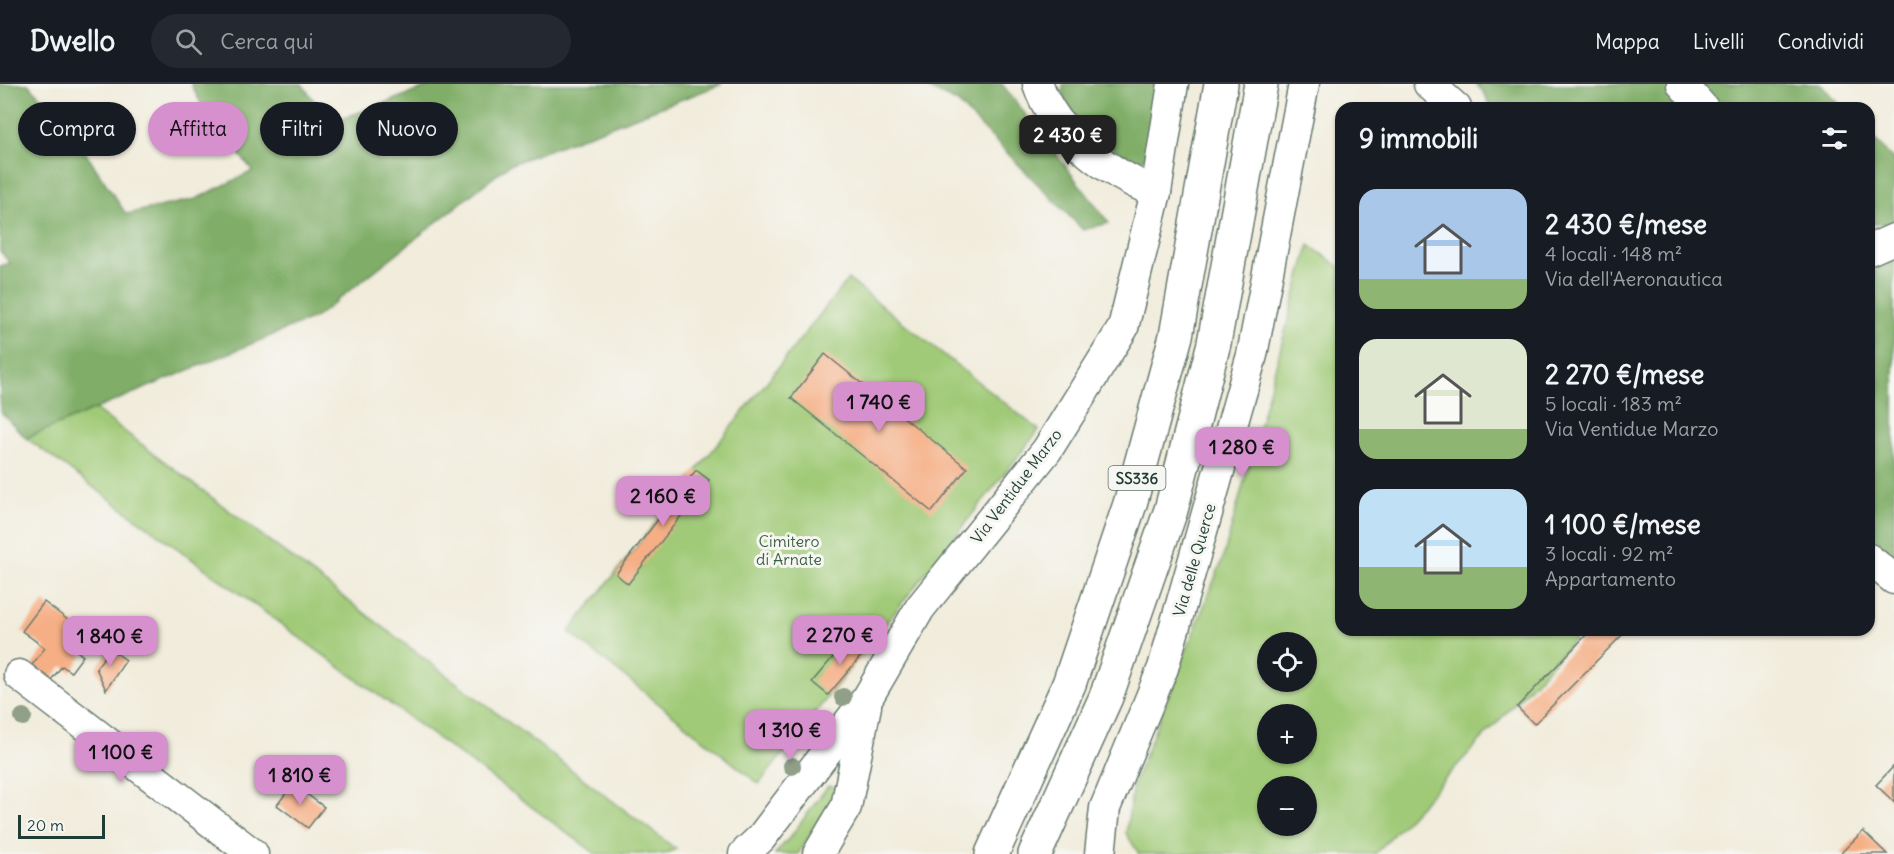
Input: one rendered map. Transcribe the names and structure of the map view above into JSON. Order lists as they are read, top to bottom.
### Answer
{
  "streets": {
    "highway": ["SS336"],
    "street": ["Via Ventidue Marzo", "Via delle Querce"]
  },
  "parks": ["Cimitero di Arnate"],
  "scale_bar": "20 m",
  "page": {
    "header": "Dwello",
    "search": "Cerca qui",
    "nav": ["Mappa", "Livelli", "Condividi"],
    "chip": [
      "Compra",
      "Affitta",
      "Filtri",
      "Nuovo"
    ],
    "heading": "9 immobili",
    "price": [
      "2 430 €",
      "1 740 €",
      "1 280 €",
      "2 160 €",
      "2 270 €",
      "1 840 €",
      "1 310 €",
      "1 100 €",
      "1 810 €"
    ],
    "list": [
      {
        "name": "2 430 €/mese",
        "note": "4 locali · 148 m² · Via dell'Aeronautica"
      },
      {
        "name": "2 270 €/mese",
        "note": "5 locali · 183 m² · Via Ventidue Marzo"
      },
      {
        "name": "1 100 €/mese",
        "note": "3 locali · 92 m² · Appartamento"
      }
    ],
    "map_buttons": ["+", "−"],
    "scale": "20 m"
  }
}
